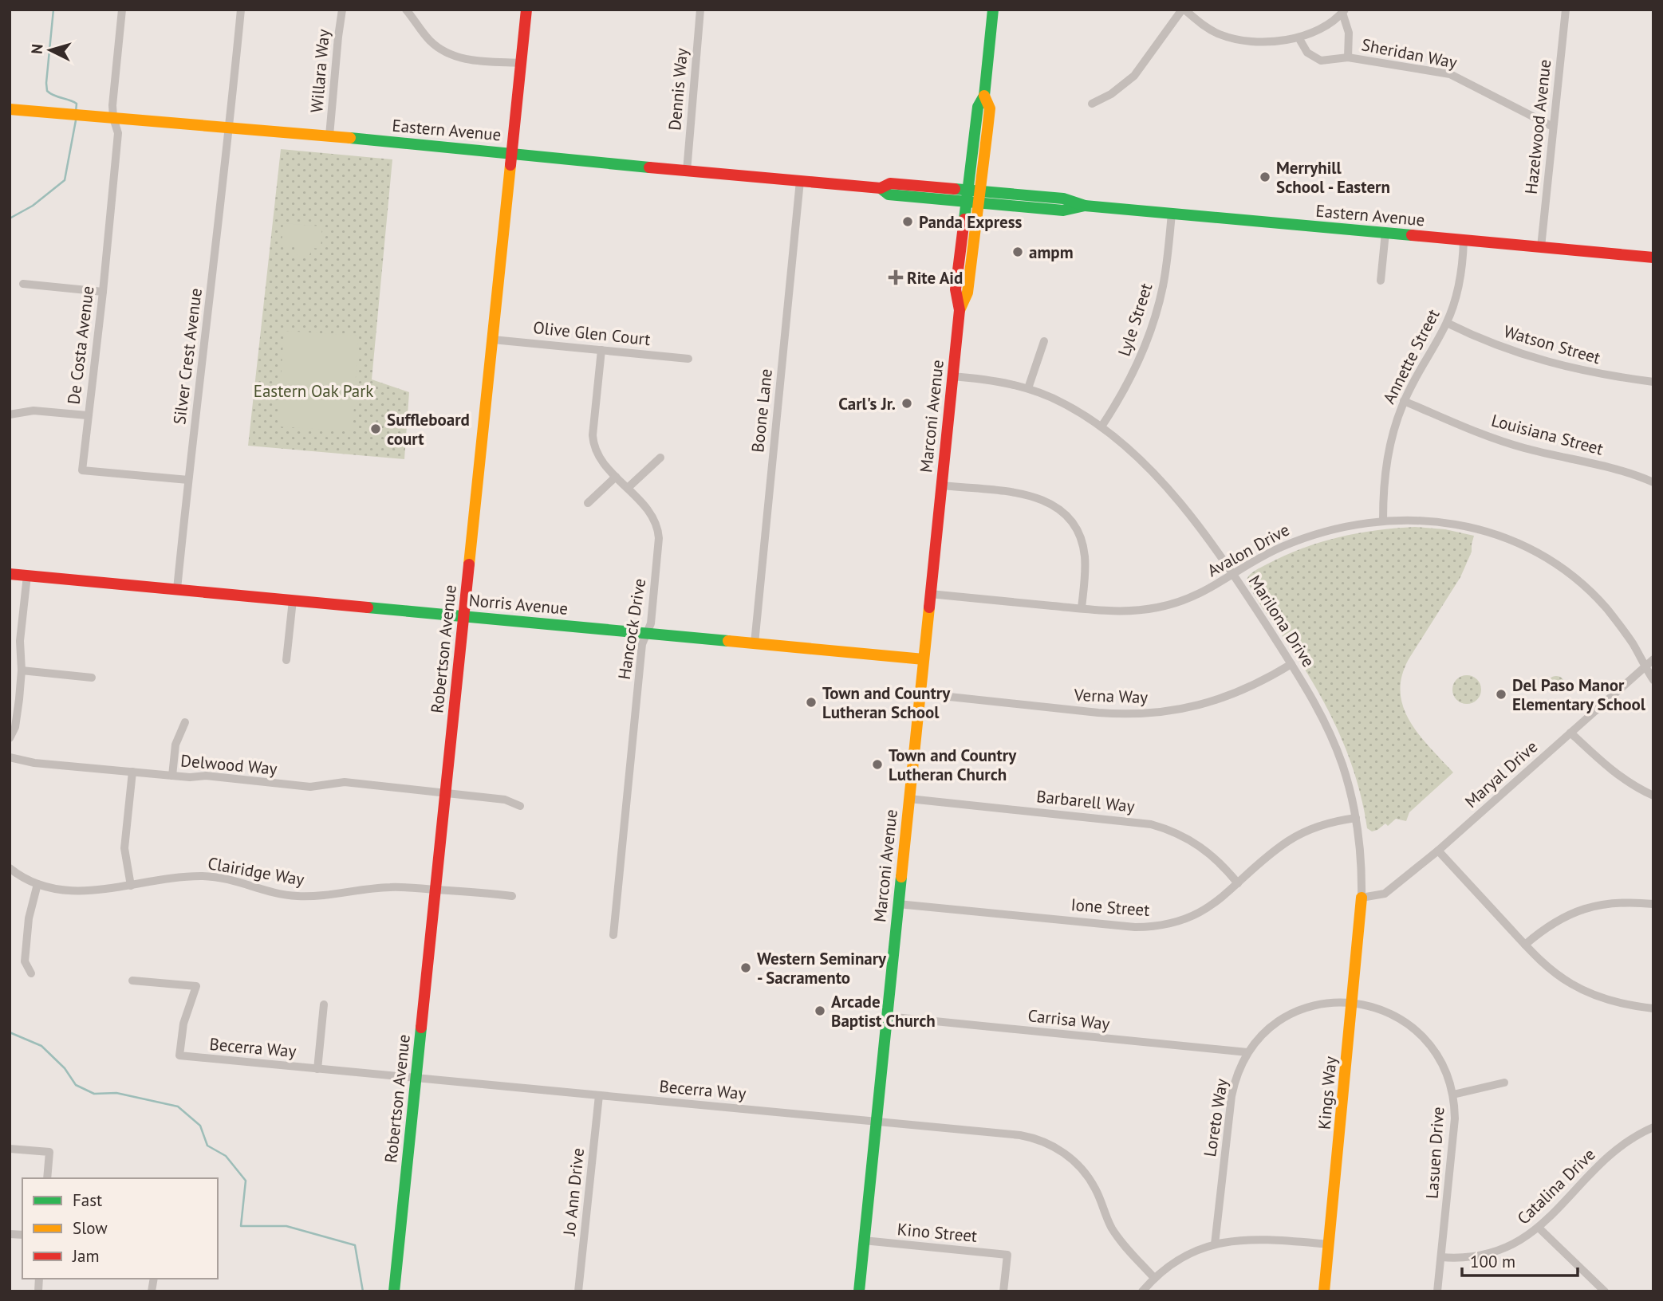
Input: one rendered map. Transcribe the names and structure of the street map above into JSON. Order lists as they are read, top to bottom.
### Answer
{
  "streets": {
    "main road": [
      "Eastern Avenue",
      "Marconi Avenue",
      "Norris Avenue",
      "Robertson Avenue",
      "Kings Way"
    ],
    "street": [
      "Sheridan Way",
      "Willara Way",
      "Dennis Way",
      "Hazelwood Avenue",
      "Lyle Street",
      "Olive Glen Court",
      "Watson Street",
      "De Costa Avenue",
      "Silver Crest Avenue",
      "Annette Street",
      "Boone Lane",
      "Louisiana Street",
      "Avalon Drive",
      "Marilona Drive",
      "Hancock Drive",
      "Verna Way",
      "Delwood Way",
      "Maryal Drive",
      "Barbarell Way",
      "Clairidge Way",
      "Ione Street",
      "Carrisa Way",
      "Becerra Way",
      "Loreto Way",
      "Lasuen Drive",
      "Catalina Drive",
      "Jo Ann Drive",
      "Kino Street"
    ]
  },
  "crossings": [
    ["Sheridan Way", "Hazelwood Avenue"],
    ["Willara Way", "Eastern Avenue"],
    ["Dennis Way", "Eastern Avenue"],
    ["Hazelwood Avenue", "Eastern Avenue"],
    ["Eastern Avenue", "Lyle Street"],
    ["Eastern Avenue", "De Costa Avenue"],
    ["Eastern Avenue", "Silver Crest Avenue"],
    ["Eastern Avenue", "Annette Street"],
    ["Eastern Avenue", "Boone Lane"],
    ["Eastern Avenue", "Marconi Avenue"],
    ["Eastern Avenue", "Robertson Avenue"],
    ["Lyle Street", "Marilona Drive"],
    ["Olive Glen Court", "Hancock Drive"],
    ["Olive Glen Court", "Robertson Avenue"],
    ["Watson Street", "Annette Street"],
    ["De Costa Avenue", "Silver Crest Avenue"],
    ["Silver Crest Avenue", "Norris Avenue"],
    ["Annette Street", "Louisiana Street"],
    ["Annette Street", "Avalon Drive"],
    ["Boone Lane", "Norris Avenue"],
    ["Marconi Avenue", "Avalon Drive"],
    ["Marconi Avenue", "Norris Avenue"],
    ["Marconi Avenue", "Marilona Drive"],
    ["Marconi Avenue", "Verna Way"],
    ["Marconi Avenue", "Barbarell Way"],
    ["Marconi Avenue", "Ione Street"],
    ["Marconi Avenue", "Carrisa Way"],
    ["Marconi Avenue", "Becerra Way"],
    ["Marconi Avenue", "Kino Street"],
    ["Avalon Drive", "Marilona Drive"],
    ["Avalon Drive", "Maryal Drive"],
    ["Norris Avenue", "Hancock Drive"],
    ["Norris Avenue", "Robertson Avenue"],
    ["Marilona Drive", "Verna Way"],
    ["Marilona Drive", "Maryal Drive"],
    ["Marilona Drive", "Ione Street"],
    ["Marilona Drive", "Kings Way"],
    ["Robertson Avenue", "Delwood Way"],
    ["Robertson Avenue", "Clairidge Way"],
    ["Robertson Avenue", "Becerra Way"],
    ["Maryal Drive", "Kings Way"],
    ["Barbarell Way", "Ione Street"],
    ["Carrisa Way", "Loreto Way"],
    ["Becerra Way", "Jo Ann Drive"],
    ["Kings Way", "Loreto Way"],
    ["Kings Way", "Lasuen Drive"],
    ["Loreto Way", "Lasuen Drive"],
    ["Lasuen Drive", "Catalina Drive"]
  ],
  "parks": ["Eastern Oak Park"],
  "places": {
    "other": [
      "Merryhill School - Eastern",
      "Panda Express",
      "ampm",
      "Carl's Jr.",
      "Suffleboard court",
      "Del Paso Manor Elementary School",
      "Town and Country Lutheran School",
      "Town and Country Lutheran Church",
      "Western Seminary - Sacramento",
      "Arcade Baptist Church"
    ],
    "health": ["Rite Aid"]
  },
  "legend": ["Fast", "Slow", "Jam"],
  "scale_bar": "100 m",
  "north": "left"
}
